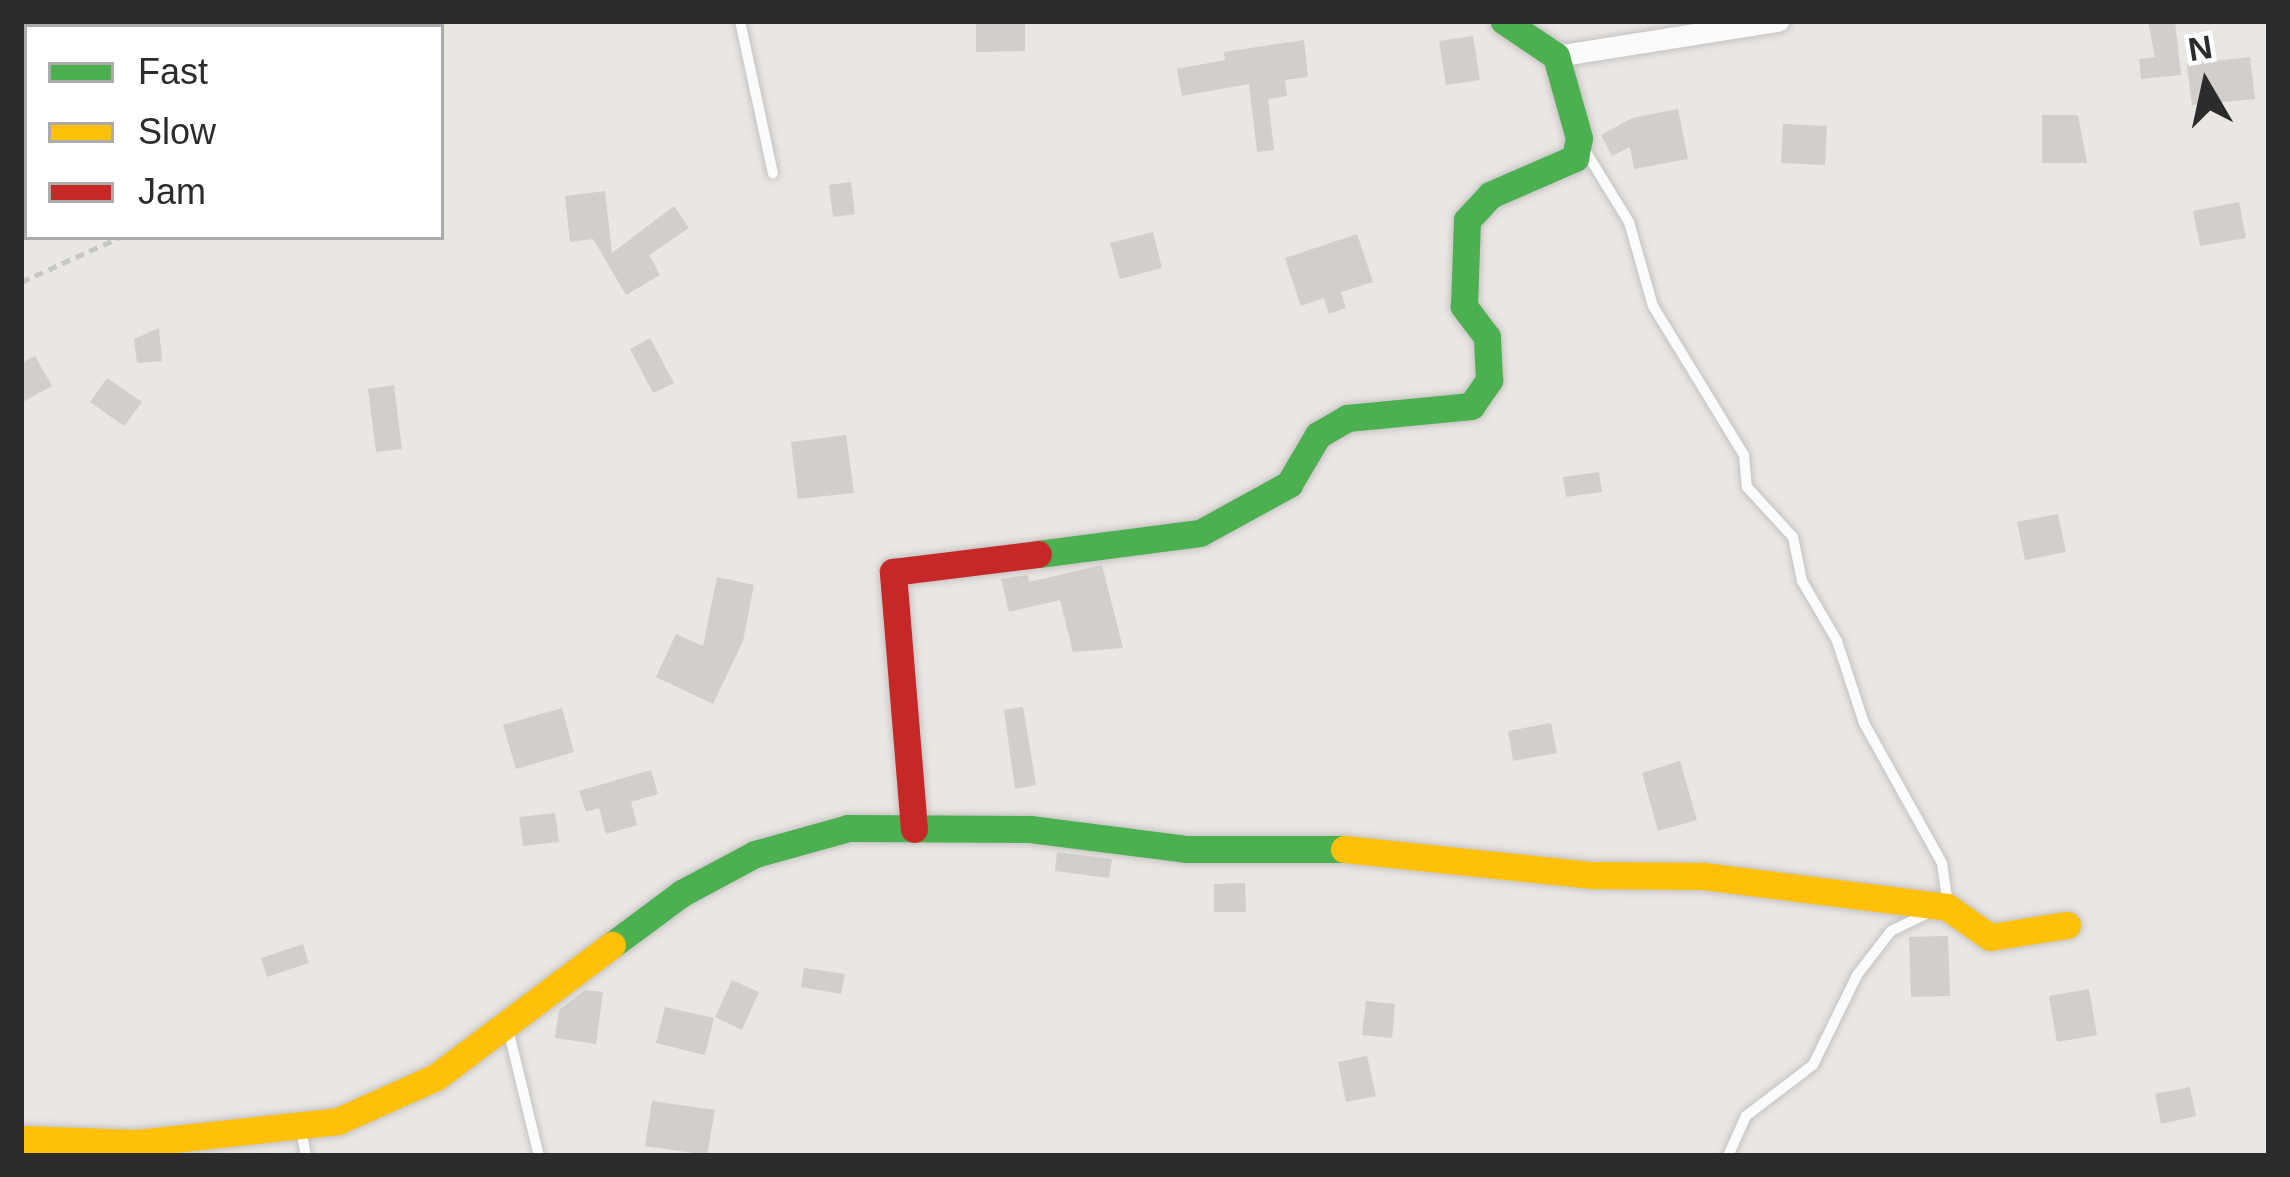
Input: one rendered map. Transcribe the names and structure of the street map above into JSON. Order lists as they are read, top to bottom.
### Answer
{
  "legend": ["Fast", "Slow", "Jam"],
  "north": "top"
}
